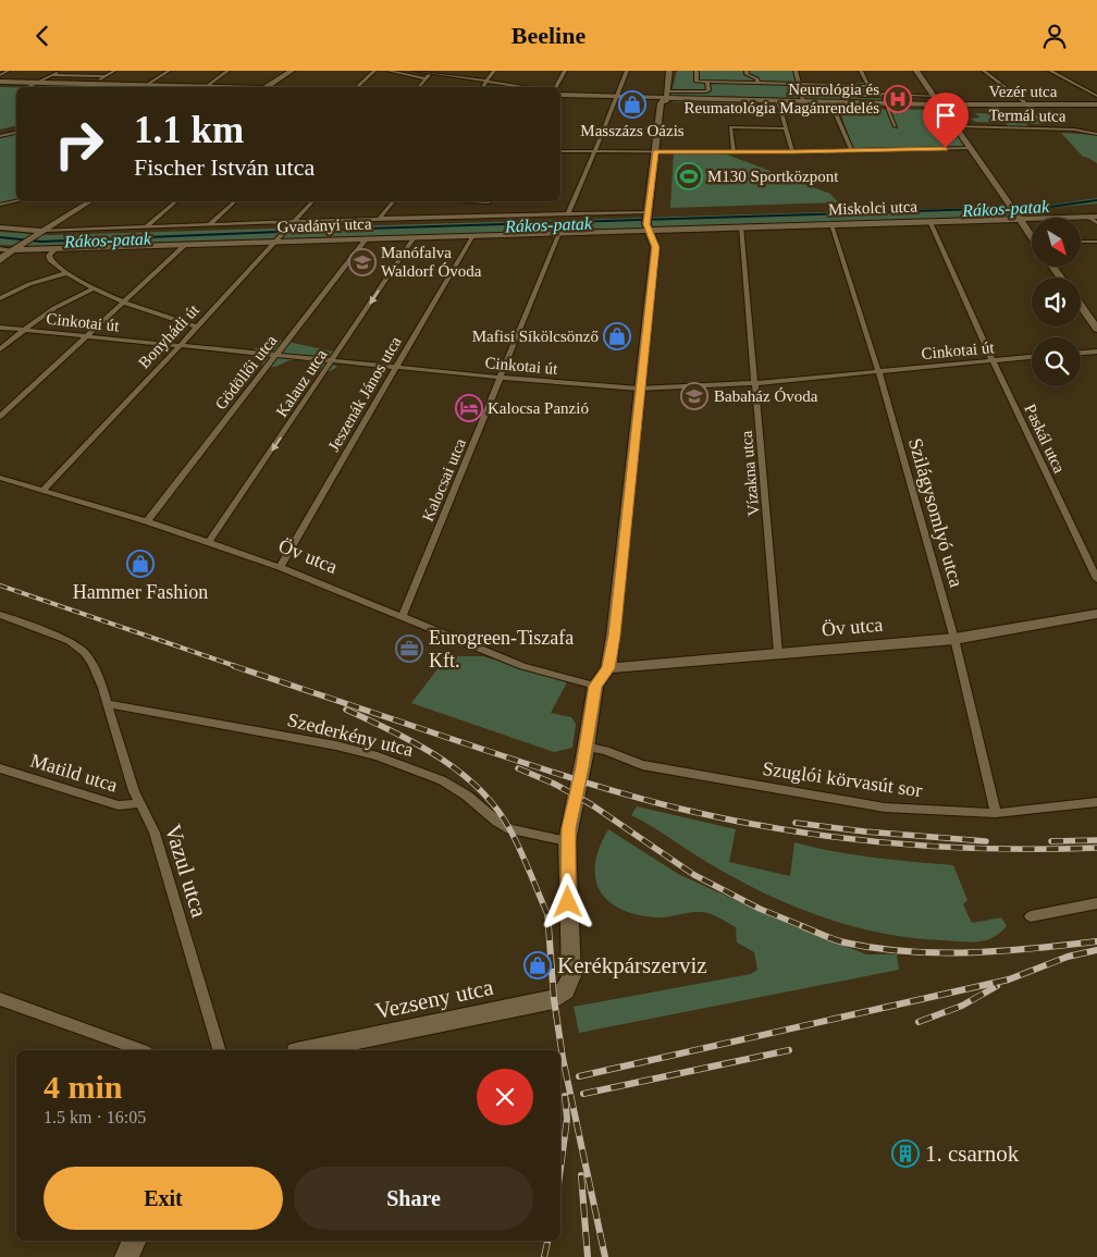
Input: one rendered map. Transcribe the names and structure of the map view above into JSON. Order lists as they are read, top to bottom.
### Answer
{
  "streets": {
    "street": [
      "Vezér utca",
      "Termál utca",
      "Miskolci utca",
      "Gvadányi utca",
      "Cinkotai út",
      "Bonyhádi út",
      "Gödöllői utca",
      "Kalauz utca",
      "Jeszenák János utca",
      "Paskál utca",
      "Vízakna utca",
      "Kalocsai utca",
      "Szilágysomlyó utca",
      "Öv utca",
      "Szederkény utca",
      "Matild utca",
      "Szuglói körvasút sor",
      "Vazul utca",
      "Vezseny utca"
    ]
  },
  "crossings": [
    ["Miskolci utca", "Gvadányi utca"],
    ["Miskolci utca", "Paskál utca"],
    ["Miskolci utca", "Vízakna utca"],
    ["Miskolci utca", "Szilágysomlyó utca"],
    ["Gvadányi utca", "Bonyhádi út"],
    ["Gvadányi utca", "Gödöllői utca"],
    ["Gvadányi utca", "Kalauz utca"],
    ["Gvadányi utca", "Jeszenák János utca"],
    ["Gvadányi utca", "Kalocsai utca"],
    ["Cinkotai út", "Bonyhádi út"],
    ["Cinkotai út", "Gödöllői utca"],
    ["Cinkotai út", "Kalauz utca"],
    ["Cinkotai út", "Jeszenák János utca"],
    ["Cinkotai út", "Paskál utca"],
    ["Cinkotai út", "Vízakna utca"],
    ["Cinkotai út", "Kalocsai utca"],
    ["Cinkotai út", "Szilágysomlyó utca"],
    ["Bonyhádi út", "Öv utca"],
    ["Gödöllői utca", "Öv utca"],
    ["Kalauz utca", "Öv utca"],
    ["Jeszenák János utca", "Öv utca"],
    ["Vízakna utca", "Öv utca"],
    ["Kalocsai utca", "Öv utca"],
    ["Szilágysomlyó utca", "Öv utca"],
    ["Szilágysomlyó utca", "Szuglói körvasút sor"],
    ["Szederkény utca", "Vazul utca"],
    ["Szederkény utca", "Vezseny utca"],
    ["Matild utca", "Vazul utca"]
  ],
  "one_way": ["Kalauz utca"],
  "water": ["Rákos-patak"],
  "places": {
    "hospital": ["Neurológia és Reumatológia Magánrendelés"],
    "shop": [
      "Masszázs Oázis",
      "Mafisí Síkölcsönző",
      "Hammer Fashion",
      "Kerékpárszerviz"
    ],
    "sports": ["M130 Sportközpont"],
    "school or university": ["Manófalva Waldorf Óvoda", "Babaház Óvoda"],
    "hotel": ["Kalocsa Panzió"],
    "office": ["Eurogreen-Tiszafa Kft."],
    "building": ["1. csarnok"]
  },
  "north": "bottom right",
  "page": {
    "header": "Beeline",
    "turn": ["1.1 km", "Fischer István utca"],
    "heading": ["4 min", "1.5 km · 16:05"],
    "buttons": ["Exit", "Share"]
  }
}
